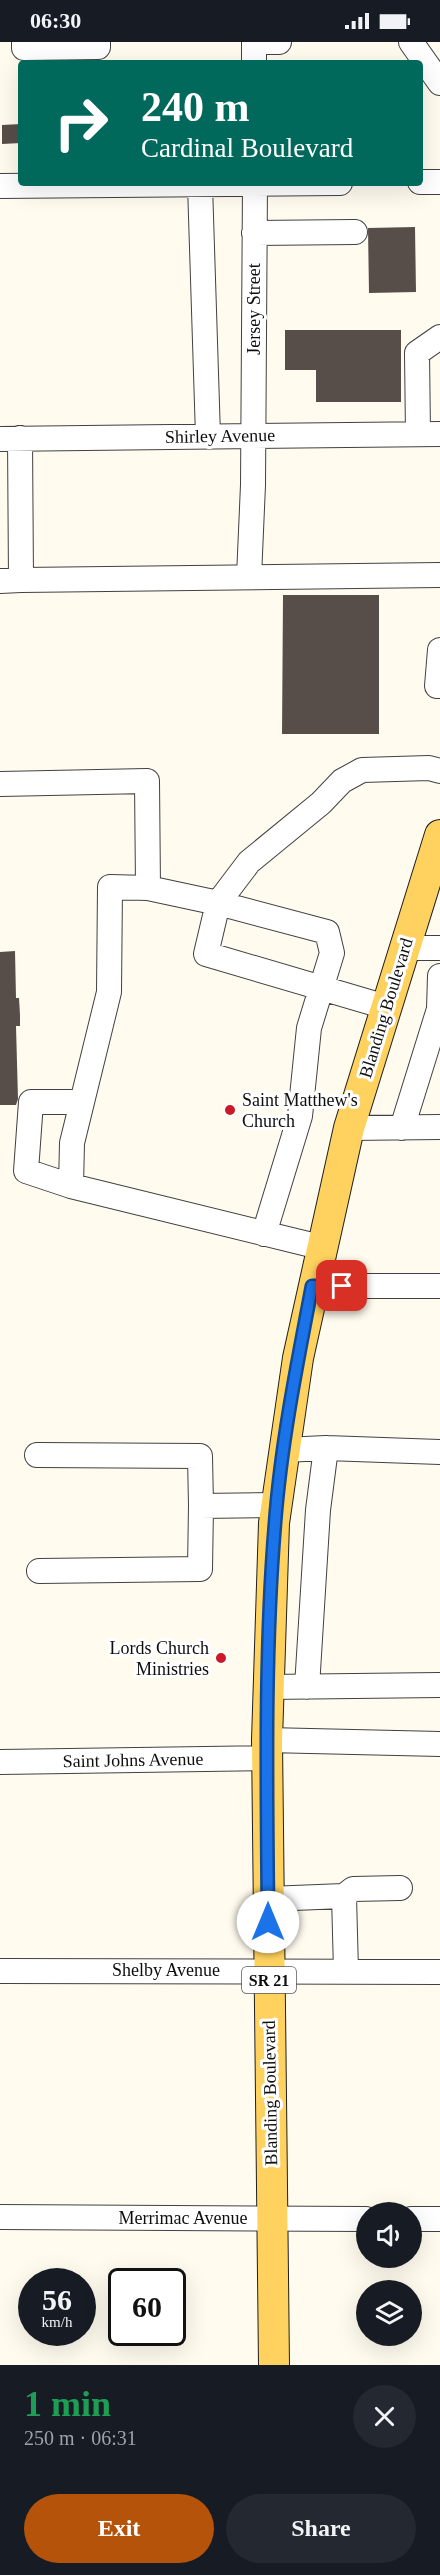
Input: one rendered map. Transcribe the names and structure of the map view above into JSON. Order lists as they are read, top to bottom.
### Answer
{
  "streets": {
    "main road": ["Blanding Boulevard", "SR 21"],
    "street": [
      "Jersey Street",
      "Shirley Avenue",
      "Saint Johns Avenue",
      "Shelby Avenue",
      "Merrimac Avenue"
    ]
  },
  "crossings": [
    ["Jersey Street", "Shirley Avenue"],
    ["Blanding Boulevard", "Saint Johns Avenue"],
    ["Blanding Boulevard", "Shelby Avenue"],
    ["Blanding Boulevard", "Merrimac Avenue"]
  ],
  "places": ["Saint Matthew's Church", "Lords Church Ministries"],
  "page": {
    "status": "06:30",
    "turn": ["240 m", "Cardinal Boulevard"],
    "speed": "56 km/h",
    "limit": "60",
    "heading": ["1 min", "250 m · 06:31"],
    "buttons": ["Exit", "Share"]
  }
}
